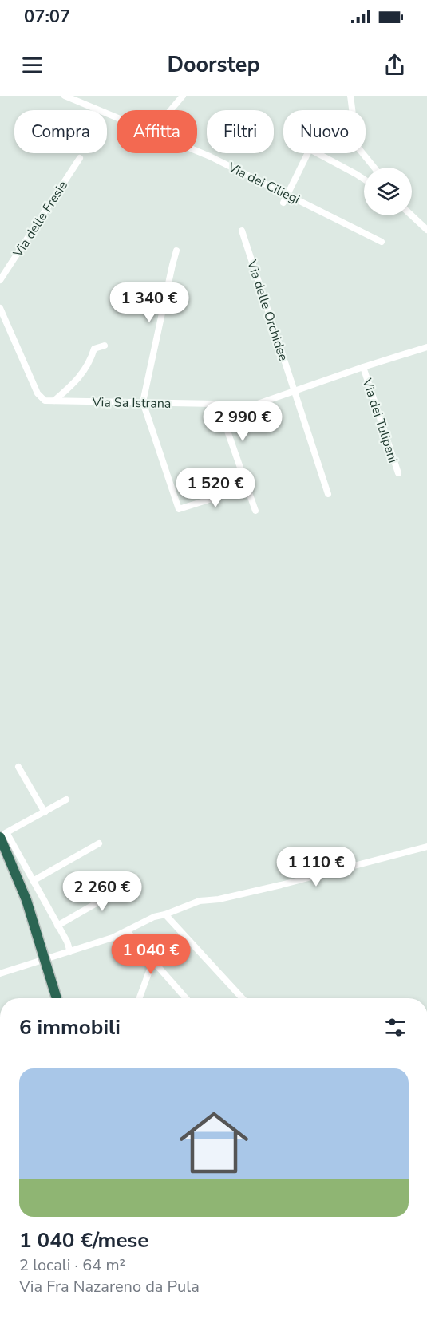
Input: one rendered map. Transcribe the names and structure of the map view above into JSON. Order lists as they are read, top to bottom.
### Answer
{
  "streets": {
    "street": [
      "Via dei Ciliegi",
      "Via delle Fresie",
      "Via delle Orchidee",
      "Via Sa Istrana",
      "Via dei Tulipani"
    ]
  },
  "crossings": [
    ["Via delle Orchidee", "Via Sa Istrana"],
    ["Via Sa Istrana", "Via dei Tulipani"]
  ],
  "page": {
    "status": "07:07",
    "header": "Doorstep",
    "chip": [
      "Compra",
      "Affitta",
      "Filtri",
      "Nuovo"
    ],
    "price": [
      "1 340 €",
      "2 990 €",
      "1 520 €",
      "1 110 €",
      "2 260 €",
      "1 040 €"
    ],
    "heading": "6 immobili",
    "list": [
      {
        "name": "1 040 €/mese",
        "note": "2 locali · 64 m² · Via Fra Nazareno da Pula"
      }
    ]
  }
}
